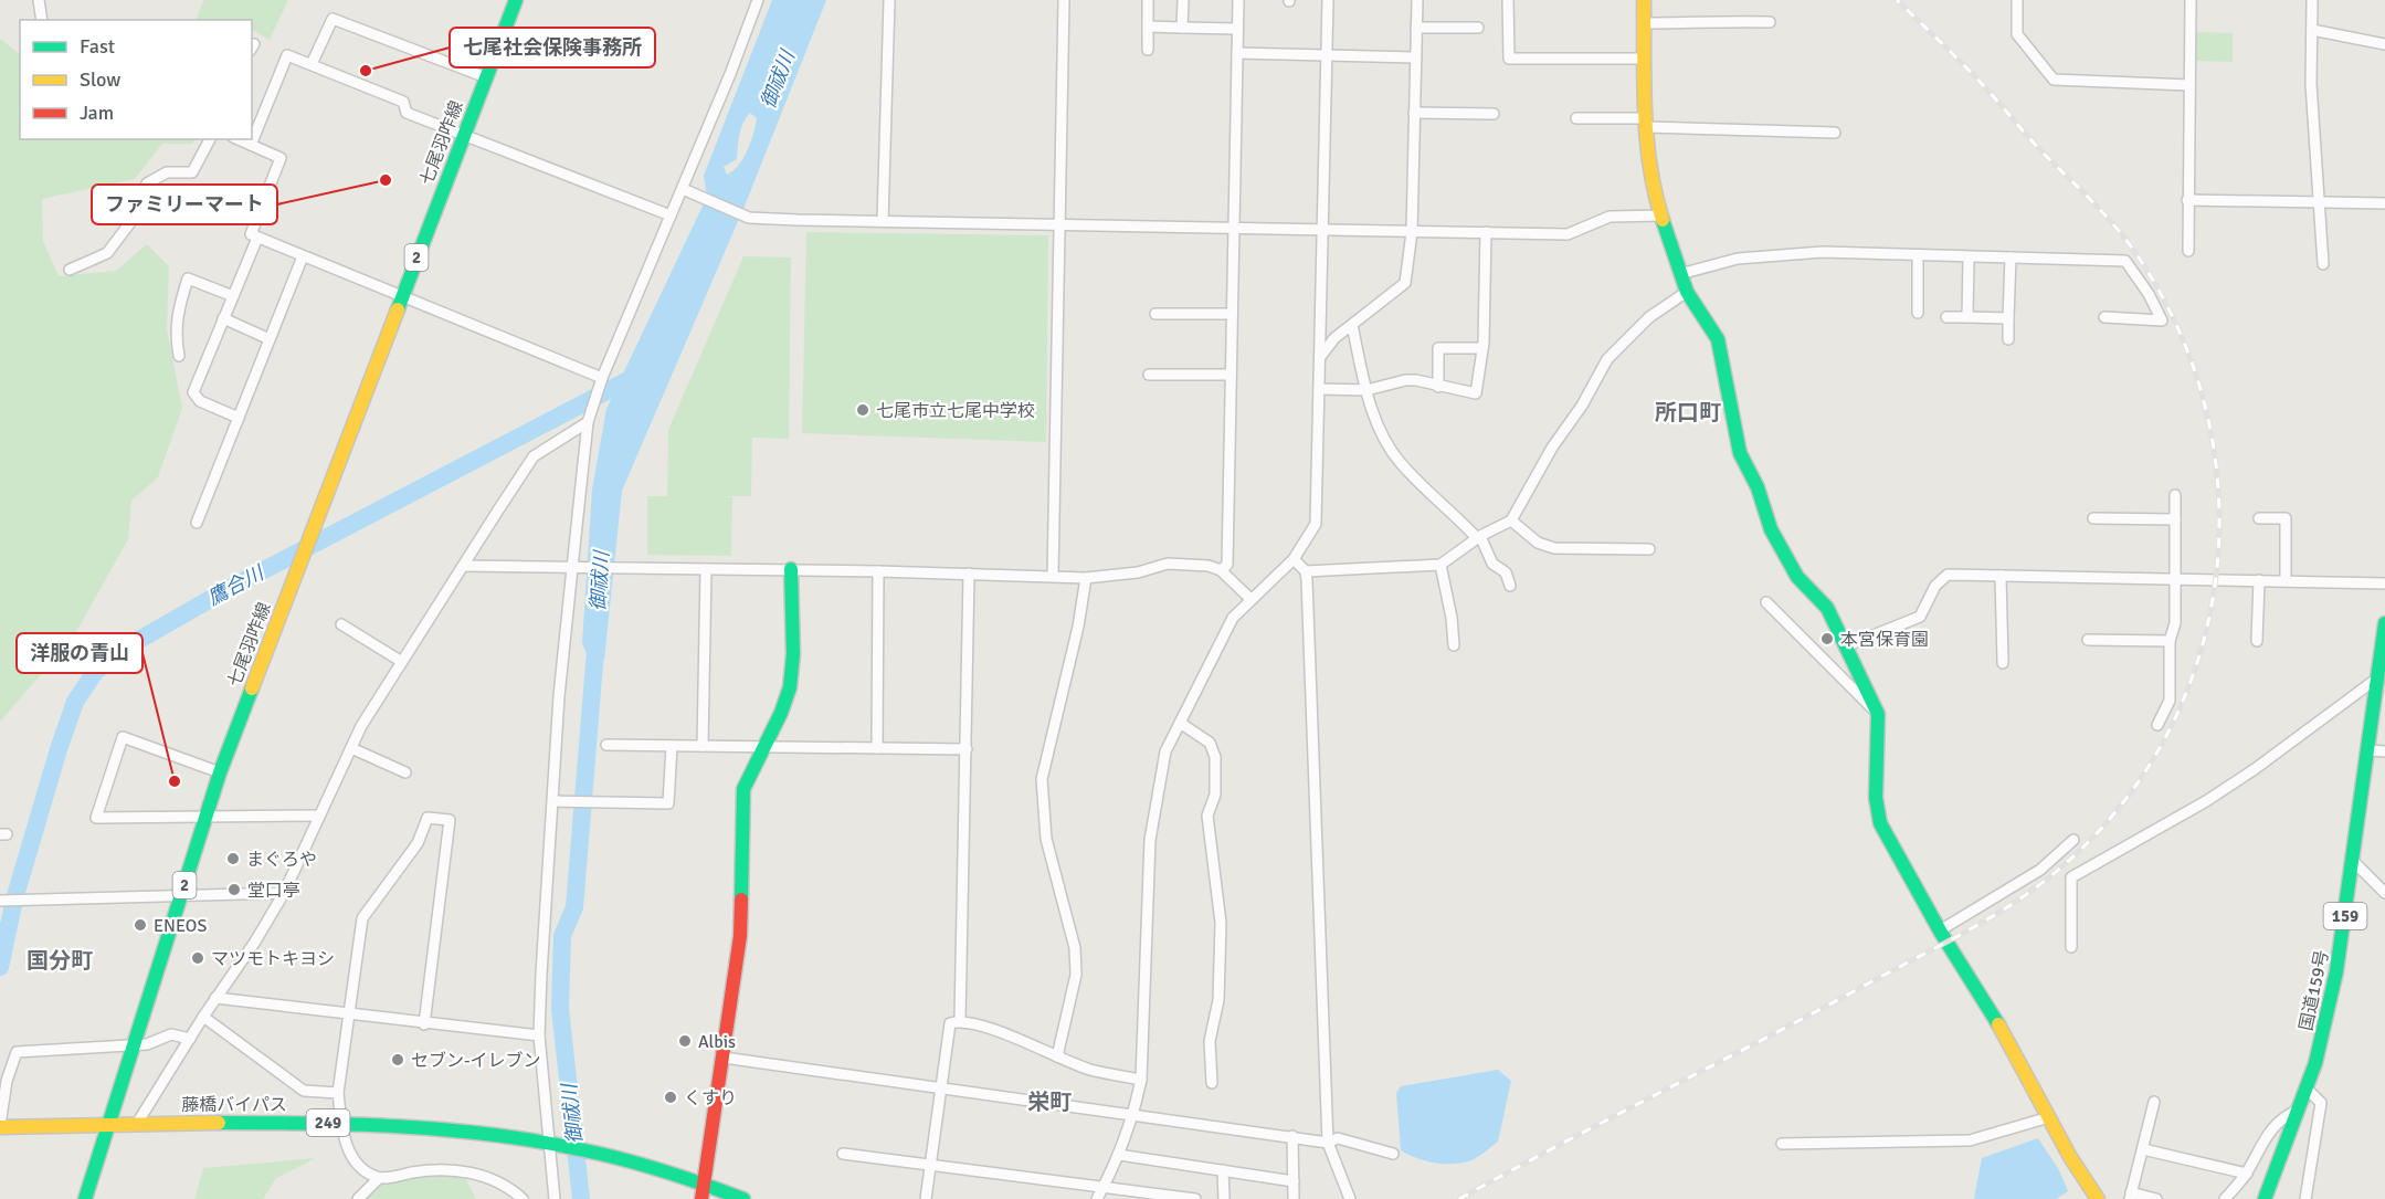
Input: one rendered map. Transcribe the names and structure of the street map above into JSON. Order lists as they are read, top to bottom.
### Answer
{
  "streets": {
    "main road": [
      "七尾羽咋線",
      "2",
      "159",
      "国道159号",
      "藤橋バイパス",
      "249"
    ]
  },
  "crossings": [
    ["七尾羽咋線", "藤橋バイパス"]
  ],
  "districts": ["所口町", "国分町", "栄町"],
  "water": ["御祓川", "鷹合川"],
  "places": [
    "七尾社会保険事務所",
    "ファミリーマート",
    "七尾市立七尾中学校",
    "本宮保育園",
    "洋服の青山",
    "まぐろや",
    "堂口亭",
    "ENEOS",
    "マツモトキヨシ",
    "Albis",
    "セブン-イレブン",
    "くすり"
  ],
  "legend": ["Fast", "Slow", "Jam"]
}
